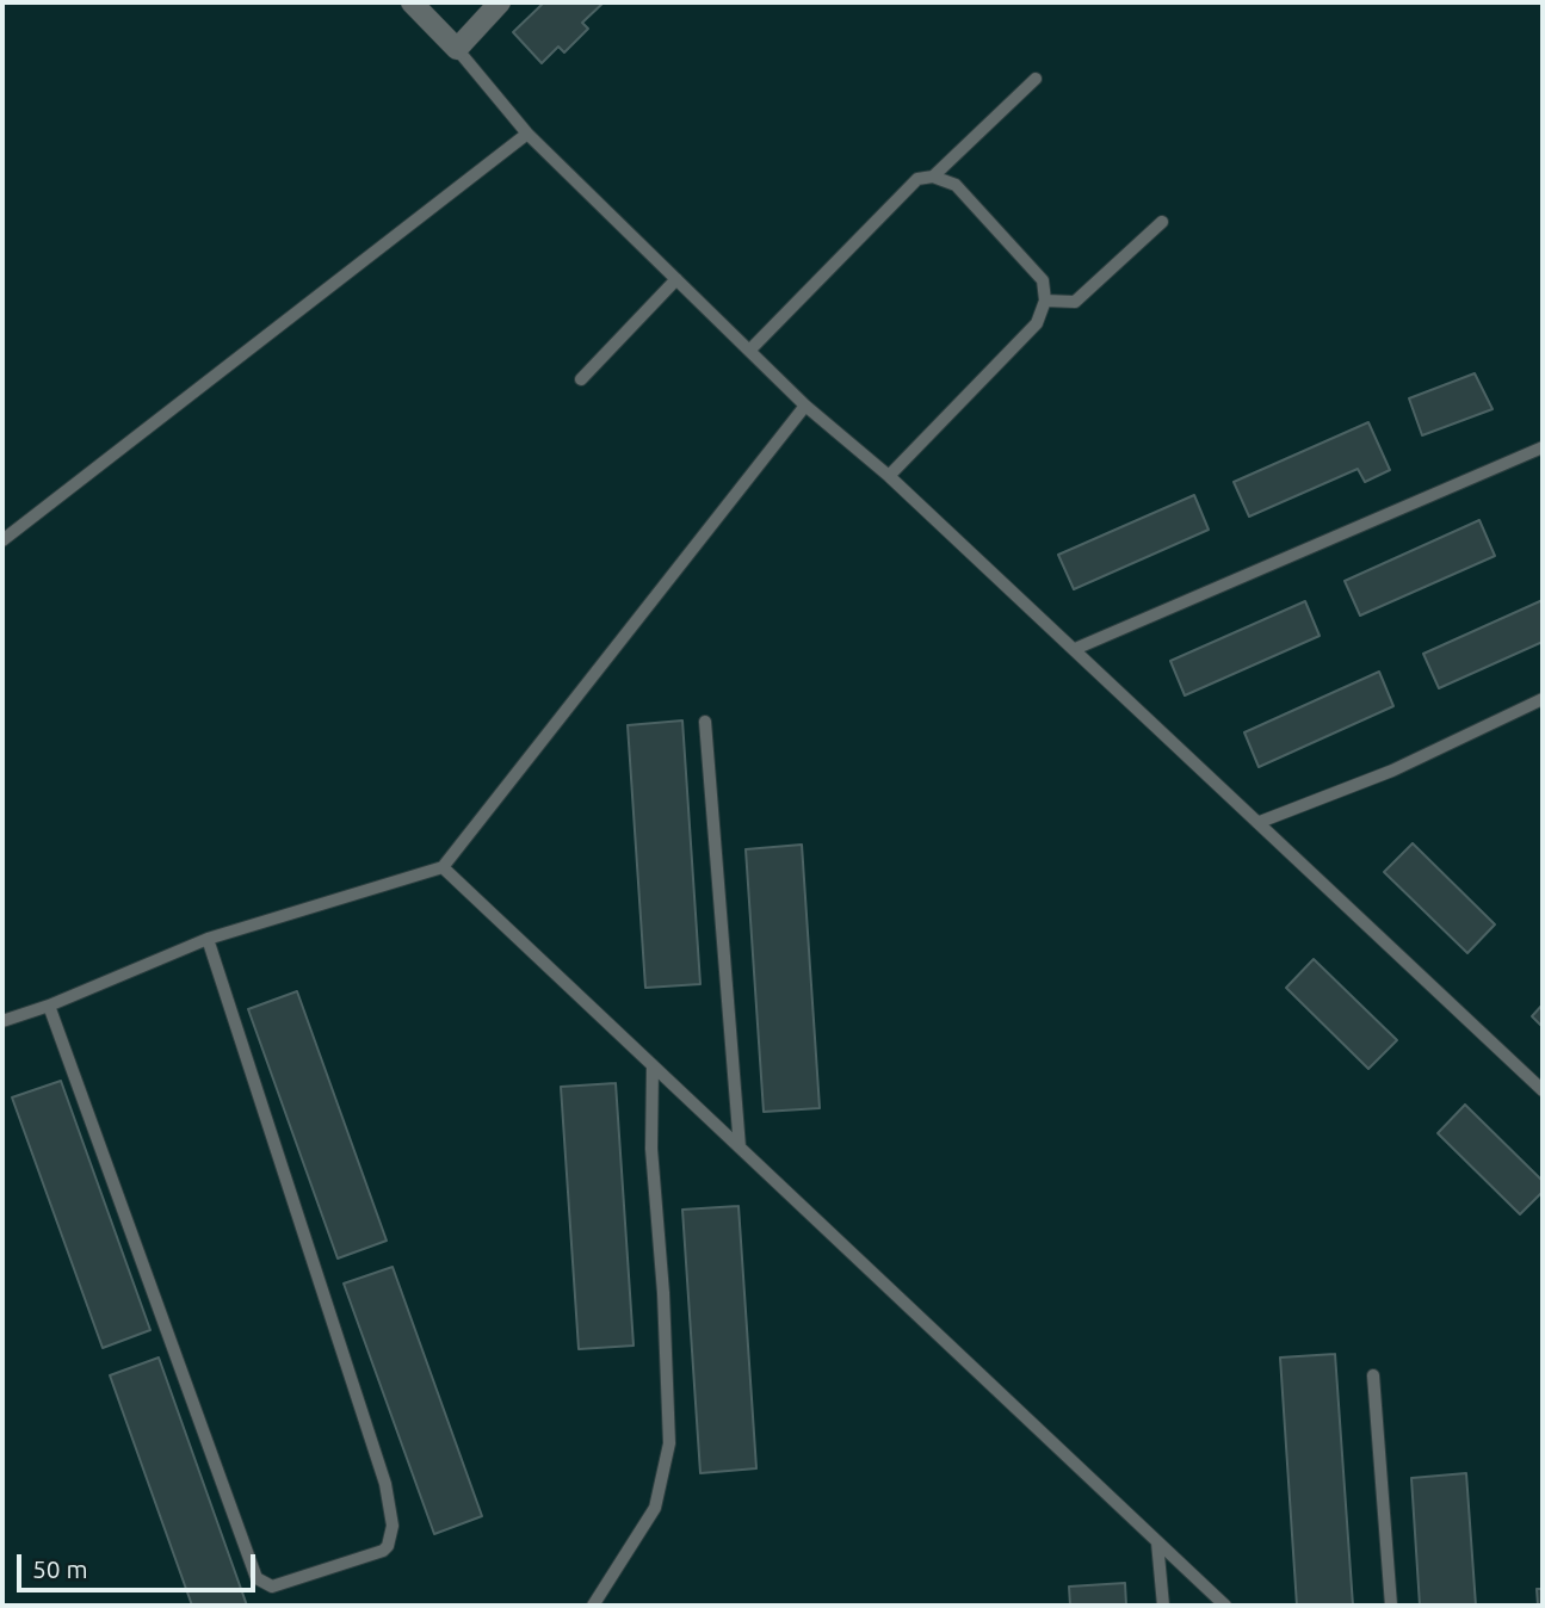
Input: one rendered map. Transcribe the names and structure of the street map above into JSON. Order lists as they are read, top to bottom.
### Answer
{
  "scale_bar": "50 m"
}
